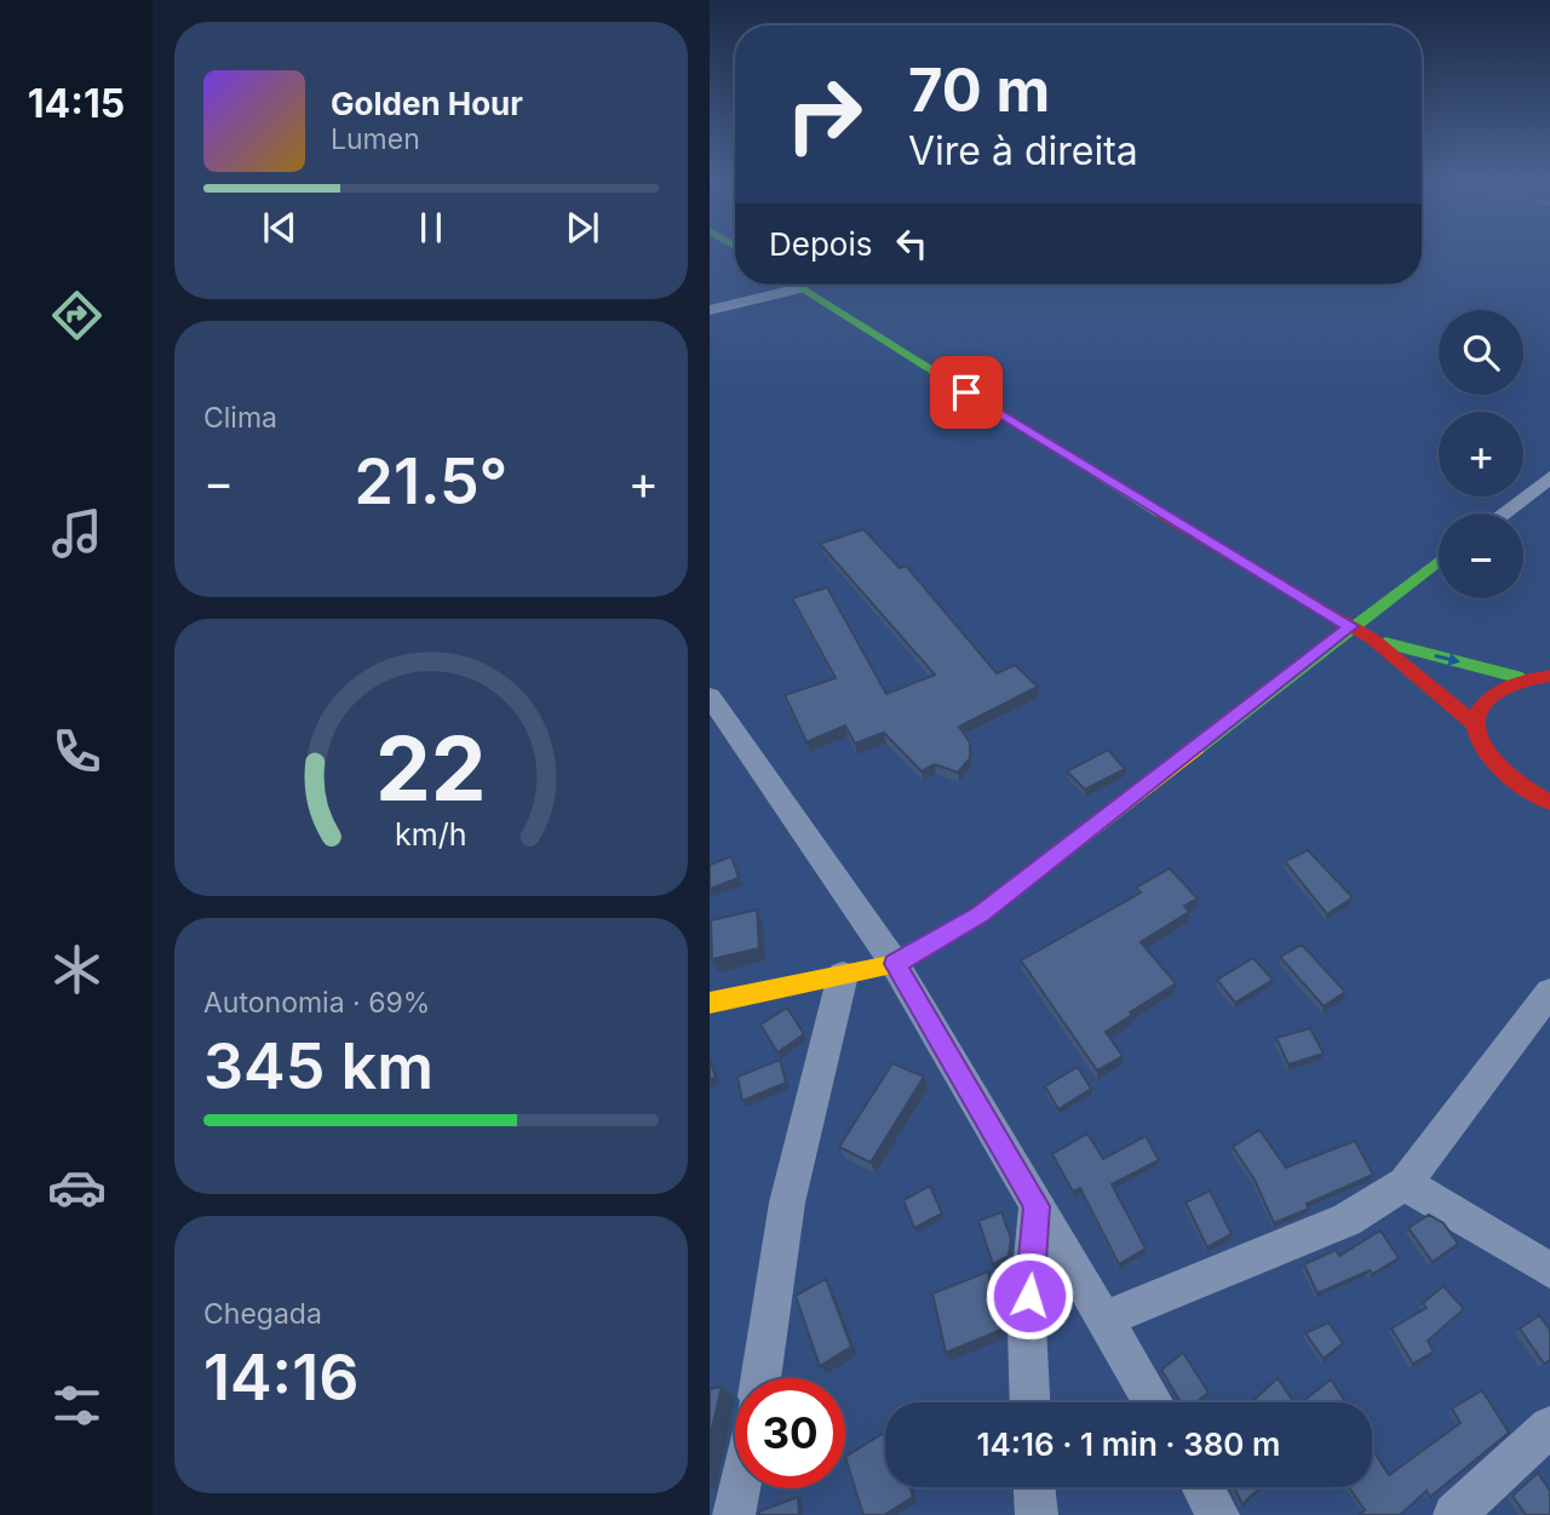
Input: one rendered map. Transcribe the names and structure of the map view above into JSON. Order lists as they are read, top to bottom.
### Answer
{
  "page": {
    "tabs": "14:15",
    "turn": ["70 m", "Vire à direita"],
    "song": ["Golden Hour", "Lumen"],
    "then": "Depois",
    "map_buttons": ["+", "−"],
    "tile": [
      "Clima",
      ["Autonomia · 69%", "345 km"],
      ["Chegada", "14:16"]
    ],
    "heat": ["−", "21.5°", "+"],
    "limit": "30",
    "trip": "14:16 · 1 min · 380 m",
    "gauge": ["22", "km/h"]
  }
}
